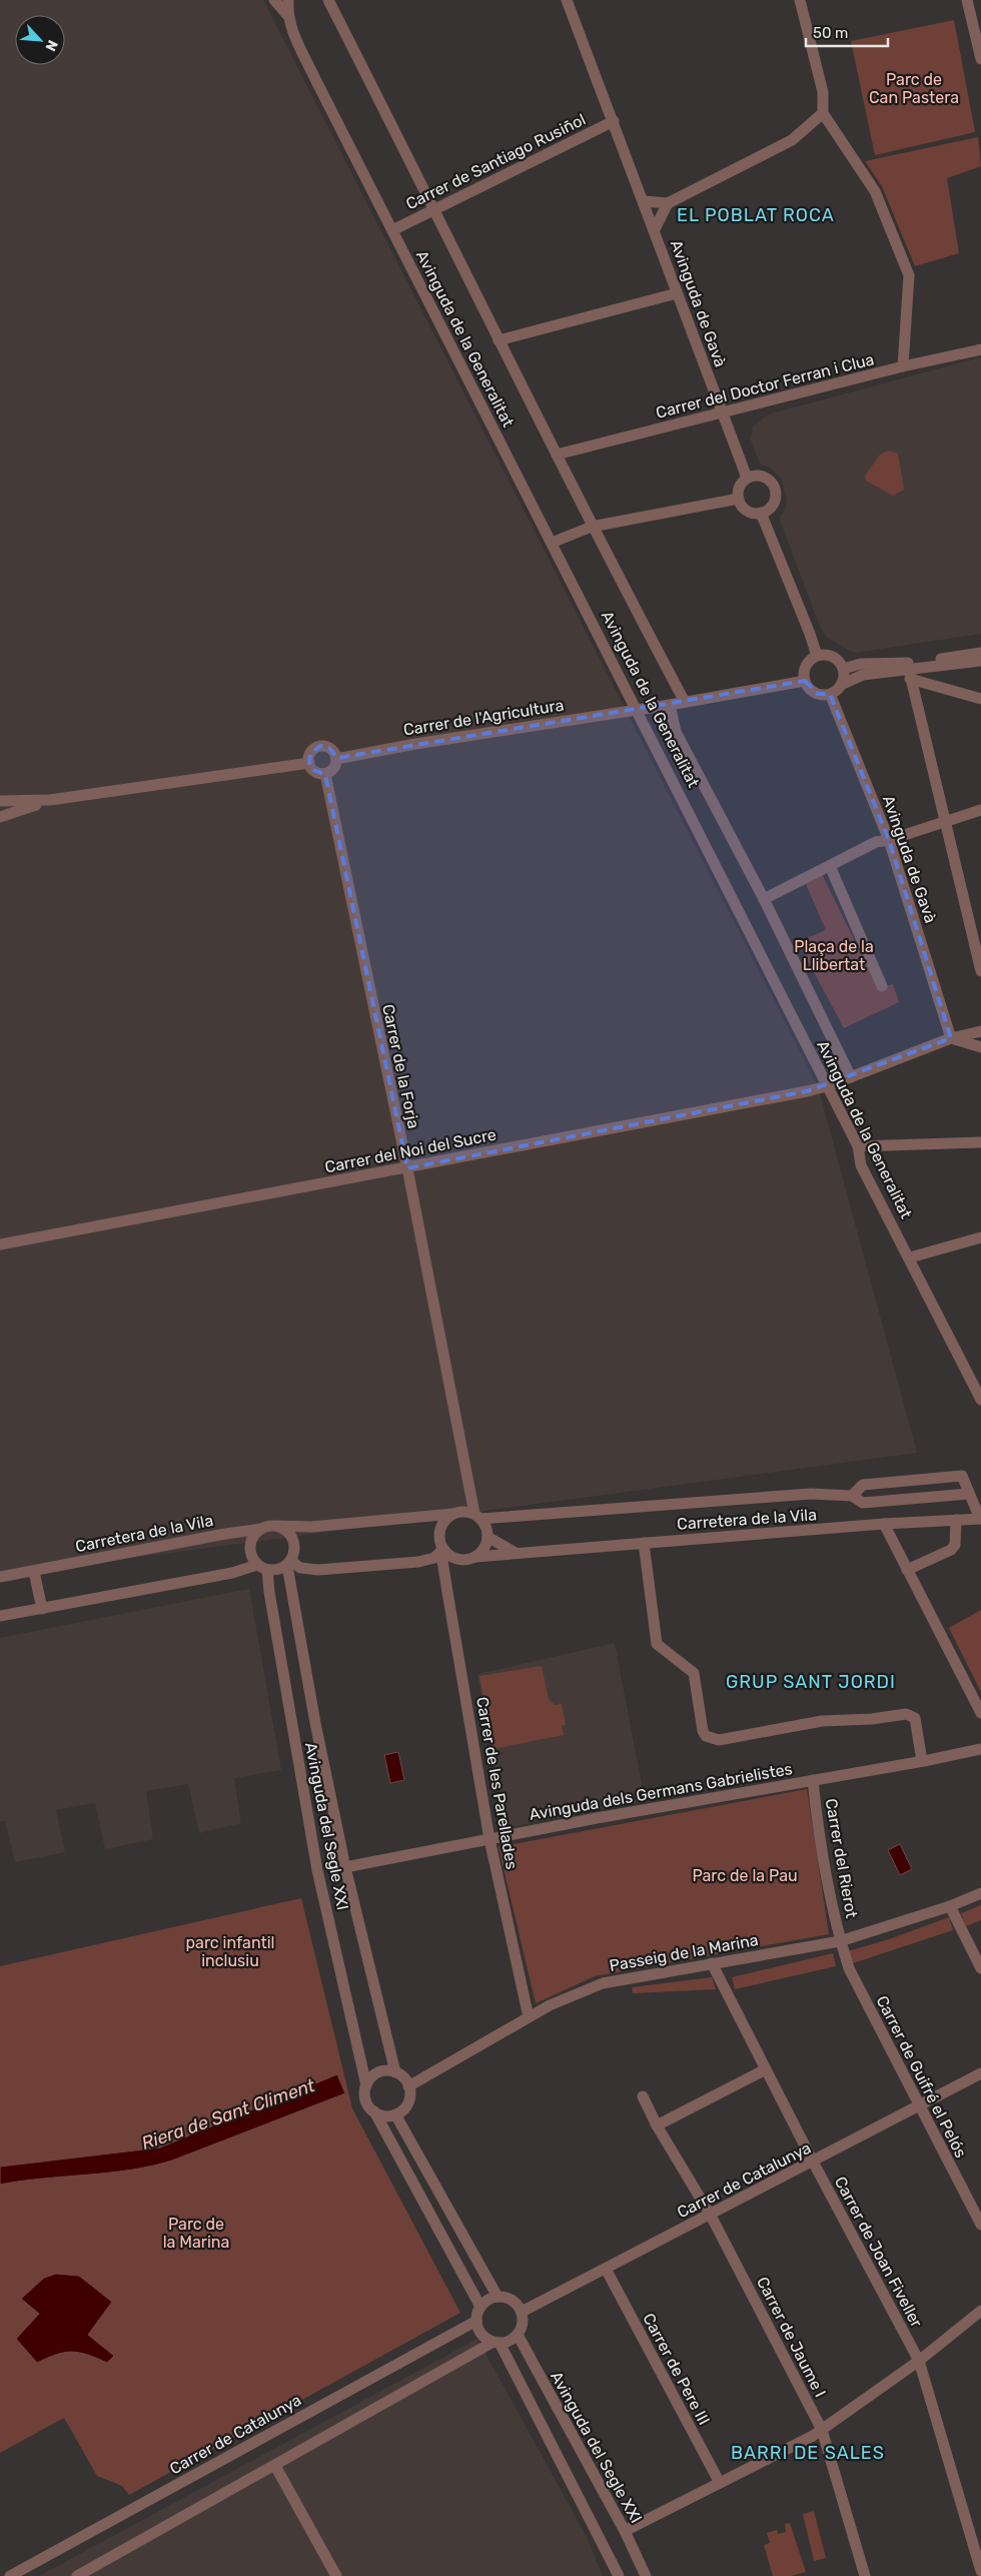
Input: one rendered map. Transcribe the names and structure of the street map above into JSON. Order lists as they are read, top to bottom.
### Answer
{
  "streets": {
    "street": [
      "Carrer de Santiago Rusiñol",
      "Avinguda de Gavà",
      "Avinguda de la Generalitat",
      "Carrer del Doctor Ferran i Clua",
      "Carrer de l'Agricultura",
      "Carrer de la Forja",
      "Carrer del Noi del Sucre",
      "Carretera de la Vila",
      "Carrer de les Parellades",
      "Avinguda dels Germans Gabrielistes",
      "Avinguda del Segle XXI",
      "Carrer del Rierot",
      "Passeig de la Marina",
      "Carrer de Guifré el Pelós",
      "Carrer de Catalunya",
      "Carrer de Joan Fiveller",
      "Carrer de Jaume I",
      "Carrer de Pere III"
    ]
  },
  "crossings": [
    ["Carrer de Santiago Rusiñol", "Avinguda de Gavà"],
    ["Carrer de Santiago Rusiñol", "Avinguda de la Generalitat"],
    ["Avinguda de Gavà", "Carrer del Doctor Ferran i Clua"],
    ["Avinguda de Gavà", "Carrer de l'Agricultura"],
    ["Avinguda de Gavà", "Carrer del Noi del Sucre"],
    ["Avinguda de la Generalitat", "Carrer de l'Agricultura"],
    ["Avinguda de la Generalitat", "Carrer del Noi del Sucre"],
    ["Carrer de l'Agricultura", "Carrer de la Forja"],
    ["Carrer de la Forja", "Carrer del Noi del Sucre"],
    ["Carrer de la Forja", "Carretera de la Vila"],
    ["Carrer de la Forja", "Carrer de les Parellades"],
    ["Carretera de la Vila", "Carrer de les Parellades"],
    ["Carretera de la Vila", "Avinguda del Segle XXI"],
    ["Carrer de les Parellades", "Avinguda dels Germans Gabrielistes"],
    ["Carrer de les Parellades", "Passeig de la Marina"],
    ["Avinguda dels Germans Gabrielistes", "Avinguda del Segle XXI"],
    ["Avinguda dels Germans Gabrielistes", "Carrer del Rierot"],
    ["Avinguda del Segle XXI", "Passeig de la Marina"],
    ["Avinguda del Segle XXI", "Carrer de Catalunya"],
    ["Carrer del Rierot", "Passeig de la Marina"],
    ["Carrer del Rierot", "Carrer de Guifré el Pelós"],
    ["Passeig de la Marina", "Carrer de Guifré el Pelós"],
    ["Passeig de la Marina", "Carrer de Joan Fiveller"],
    ["Carrer de Guifré el Pelós", "Carrer de Catalunya"],
    ["Carrer de Catalunya", "Carrer de Joan Fiveller"],
    ["Carrer de Catalunya", "Carrer de Jaume I"],
    ["Carrer de Catalunya", "Carrer de Pere III"]
  ],
  "districts": ["EL POBLAT ROCA", "GRUP SANT JORDI", "BARRI DE SALES"],
  "water": ["Riera de Sant Climent"],
  "parks": [
    "Parc de Can Pastera",
    "Plaça de la Llibertat",
    "Parc de la Pau",
    "parc infantil inclusiu",
    "Parc de la Marina"
  ],
  "scale_bar": "50 m",
  "north": "bottom right"
}
